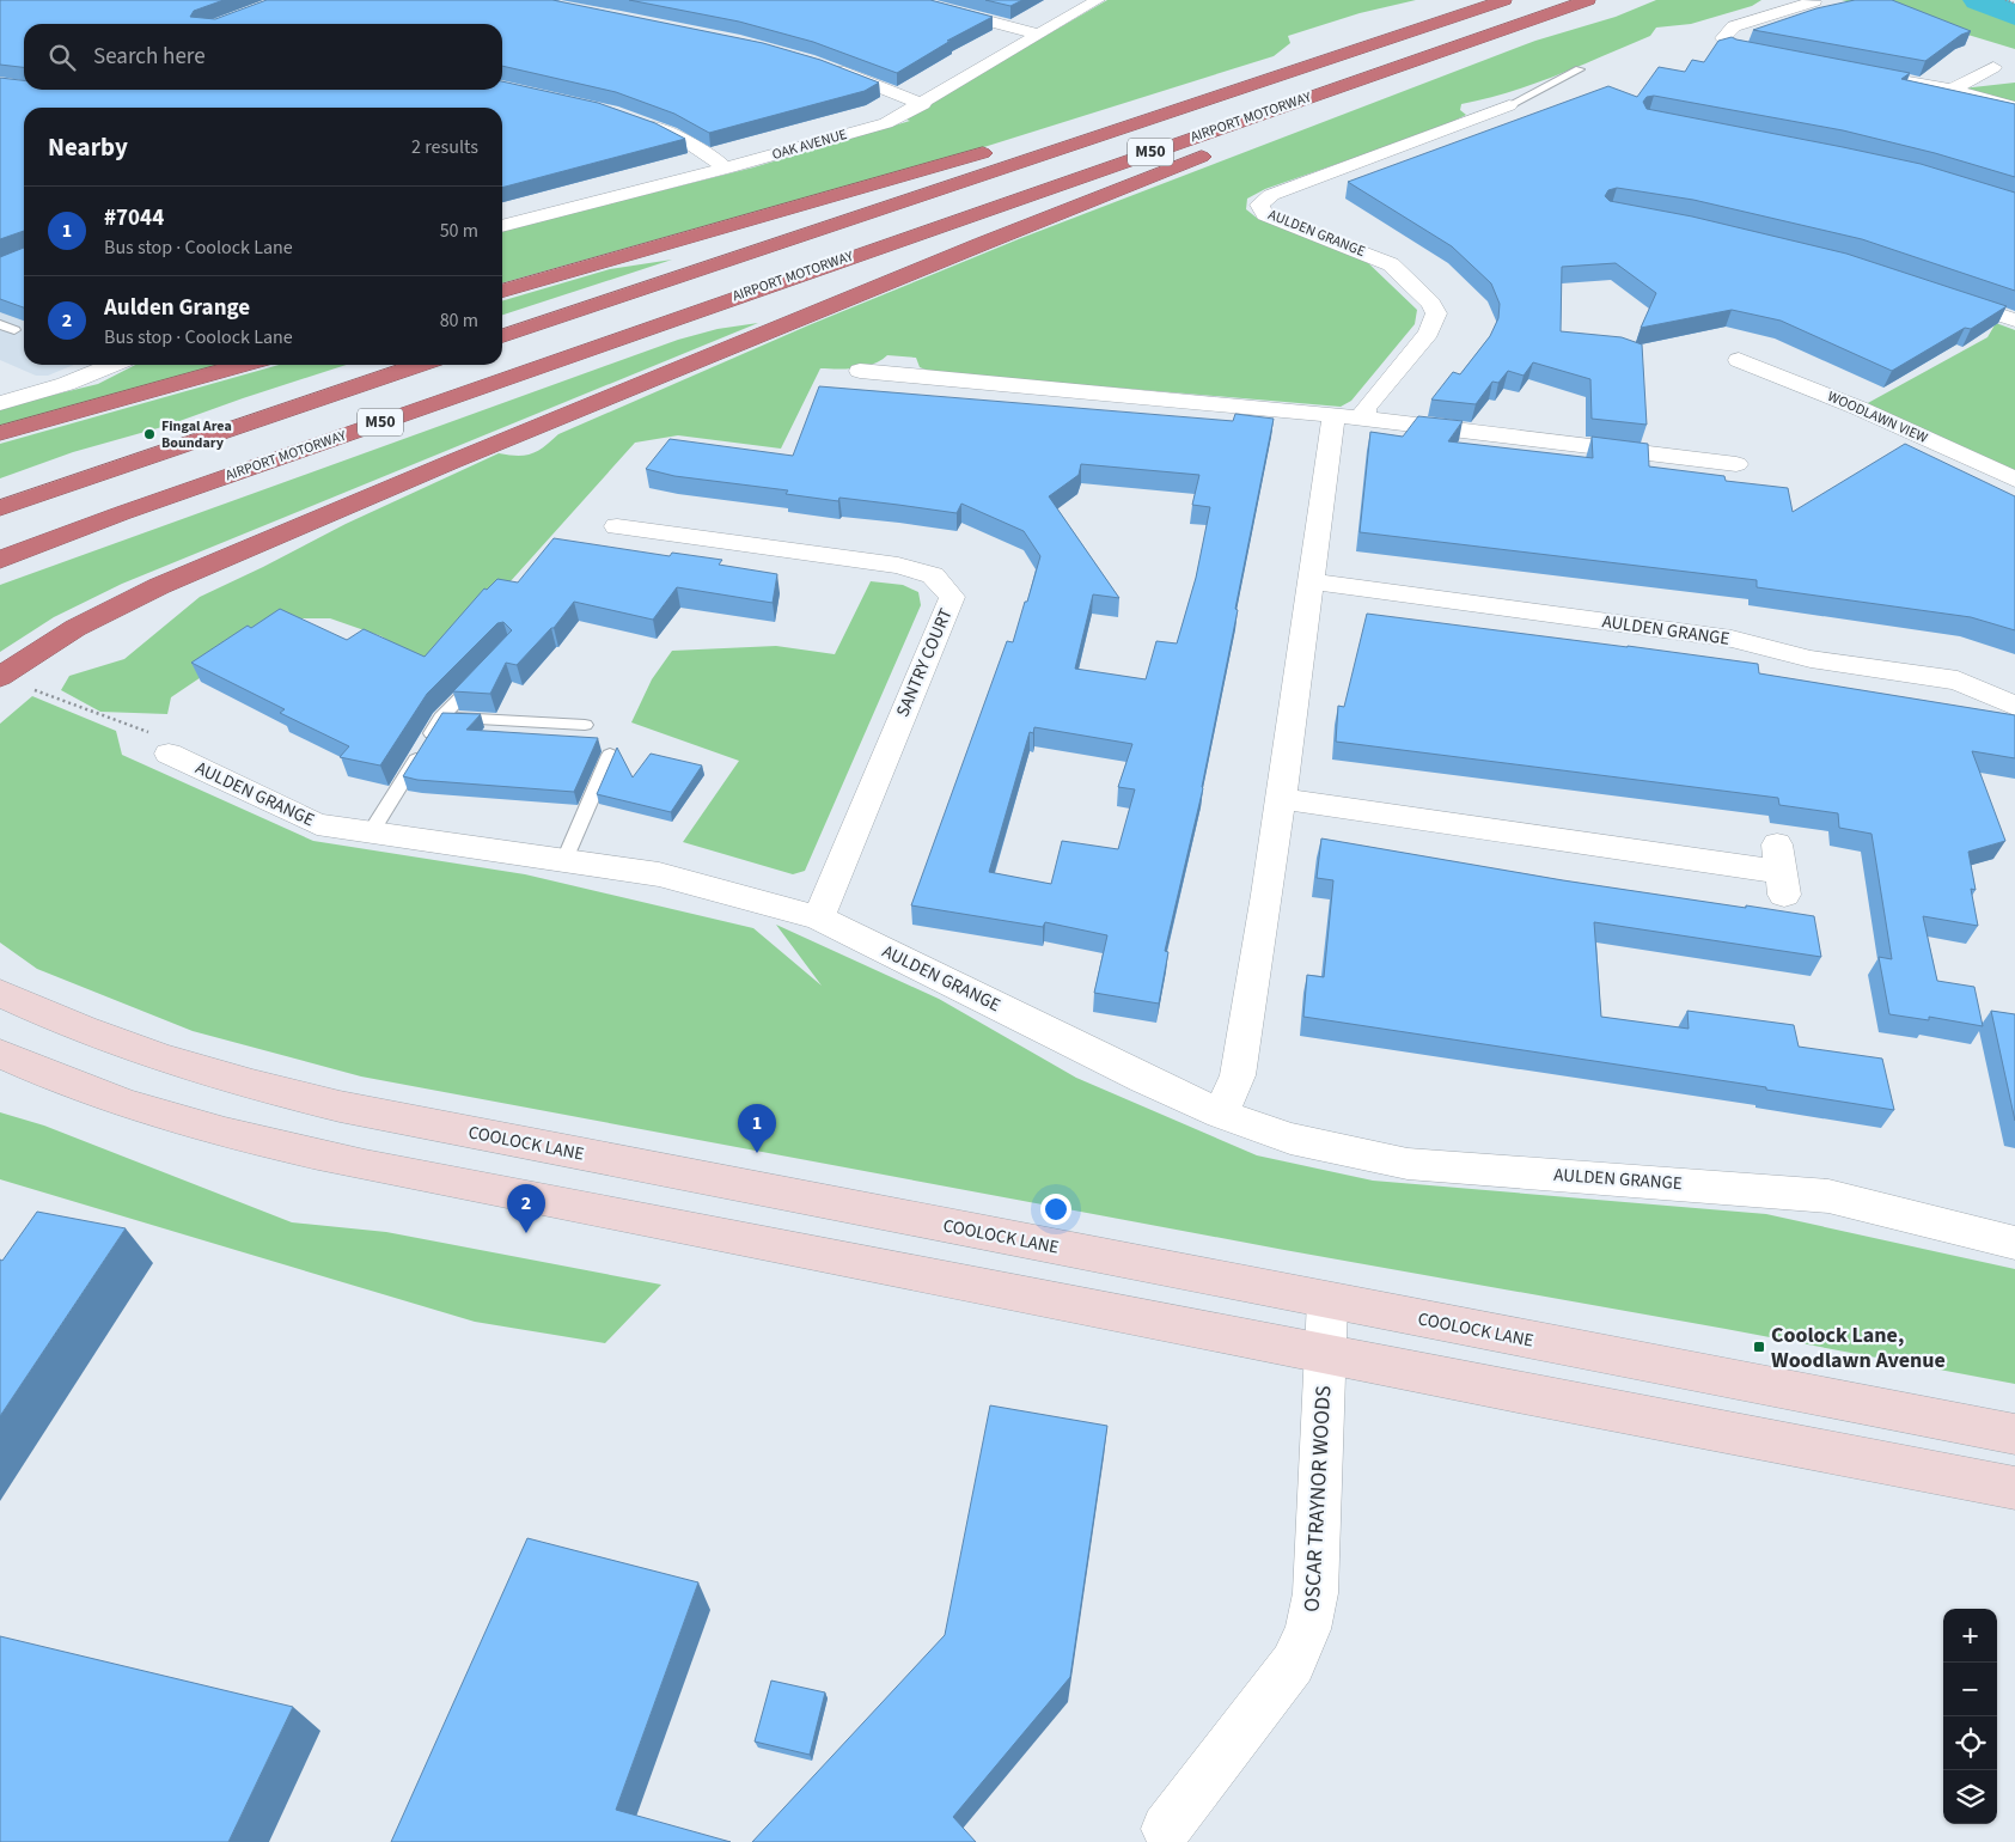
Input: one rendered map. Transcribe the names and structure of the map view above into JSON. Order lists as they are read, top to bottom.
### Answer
{
  "streets": {
    "highway": ["AIRPORT MOTORWAY", "M50"],
    "main road": ["COOLOCK LANE"],
    "street": [
      "OAK AVENUE",
      "AULDEN GRANGE",
      "WOODLAWN VIEW",
      "SANTRY COURT",
      "OSCAR TRAYNOR WOODS"
    ]
  },
  "crossings": [
    ["AULDEN GRANGE", "SANTRY COURT"],
    ["COOLOCK LANE", "OSCAR TRAYNOR WOODS"]
  ],
  "places": {
    "other": ["Fingal Area Boundary"],
    "transit": ["Coolock Lane, Woodlawn Avenue"]
  },
  "page": {
    "search": "Search here",
    "heading": ["Nearby", "2 results"],
    "list": [
      {
        "mark": "1",
        "name": "#7044",
        "note": "Bus stop · Coolock Lane",
        "value": "50 m"
      },
      {
        "mark": "2",
        "name": "Aulden Grange",
        "note": "Bus stop · Coolock Lane",
        "value": "80 m"
      }
    ],
    "pins": ["1", "2"],
    "map_buttons": ["+", "−"]
  }
}
